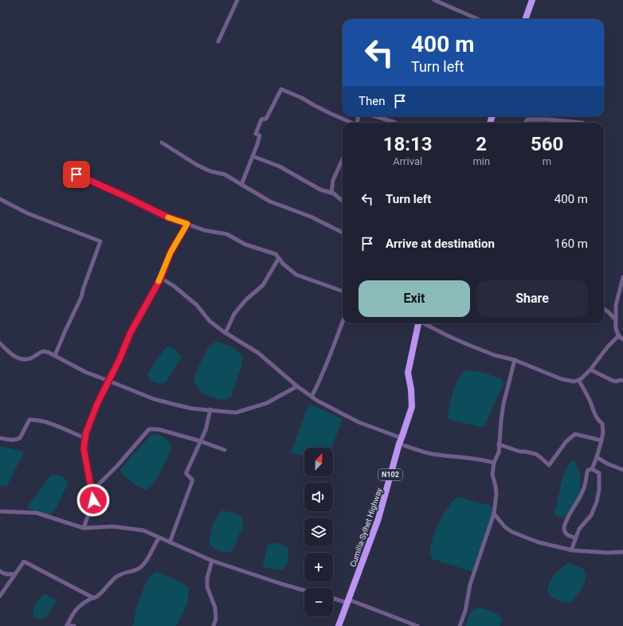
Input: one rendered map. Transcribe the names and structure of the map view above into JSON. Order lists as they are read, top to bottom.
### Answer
{
  "streets": {
    "highway": ["N102", "Cumilla-Sylhet Highway"]
  },
  "north": "top",
  "page": {
    "turn": ["400 m", "Turn left"],
    "then": "Then",
    "eta": [
      "18:13",
      "Arrival",
      "2",
      "min",
      "560",
      "m"
    ],
    "list": [
      {
        "name": "Turn left",
        "value": "400 m"
      },
      {
        "name": "Arrive at destination",
        "value": "160 m"
      }
    ],
    "buttons": ["Exit", "Share"],
    "map_buttons": ["+", "−"]
  }
}
